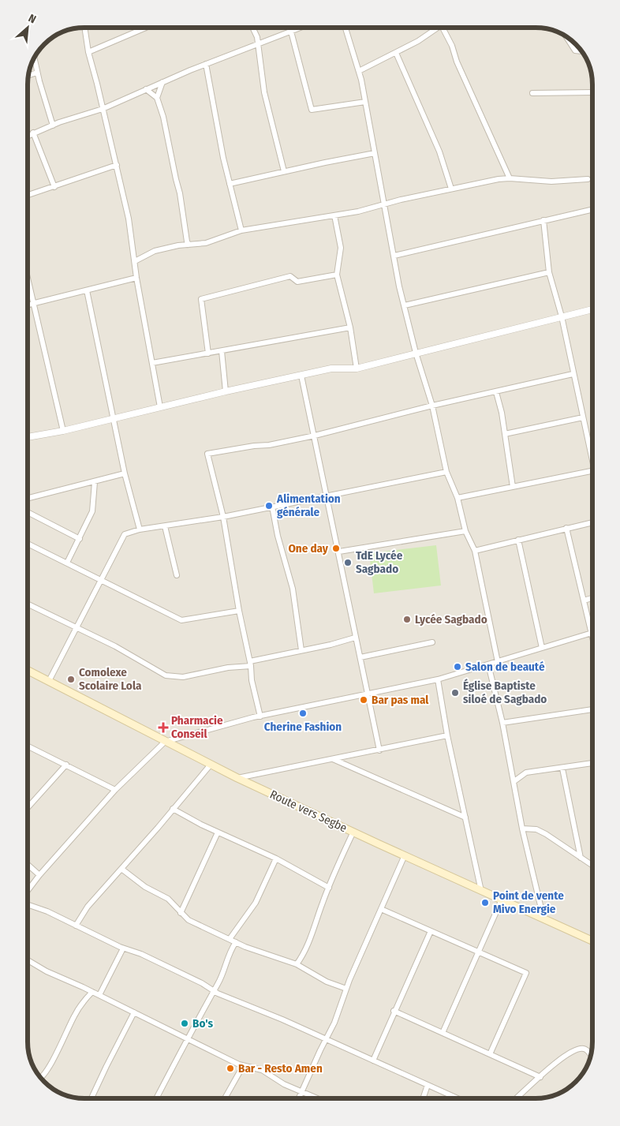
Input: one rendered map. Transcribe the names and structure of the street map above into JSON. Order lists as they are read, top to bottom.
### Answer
{
  "streets": {
    "main road": ["Route vers Segbe"]
  },
  "places": {
    "other": [
      "Alimentation générale",
      "One day",
      "TdE Lycée Sagbado",
      "Lycée Sagbado",
      "Salon de beauté",
      "Comolexe Scolaire Lola",
      "Église Baptiste siloé de Sagbado",
      "Bar pas mal",
      "Cherine Fashion",
      "Point de vente Mivo Energie",
      "Bo's",
      "Bar - Resto Amen"
    ],
    "health": ["Pharmacie Conseil"]
  },
  "north": "top right"
}
